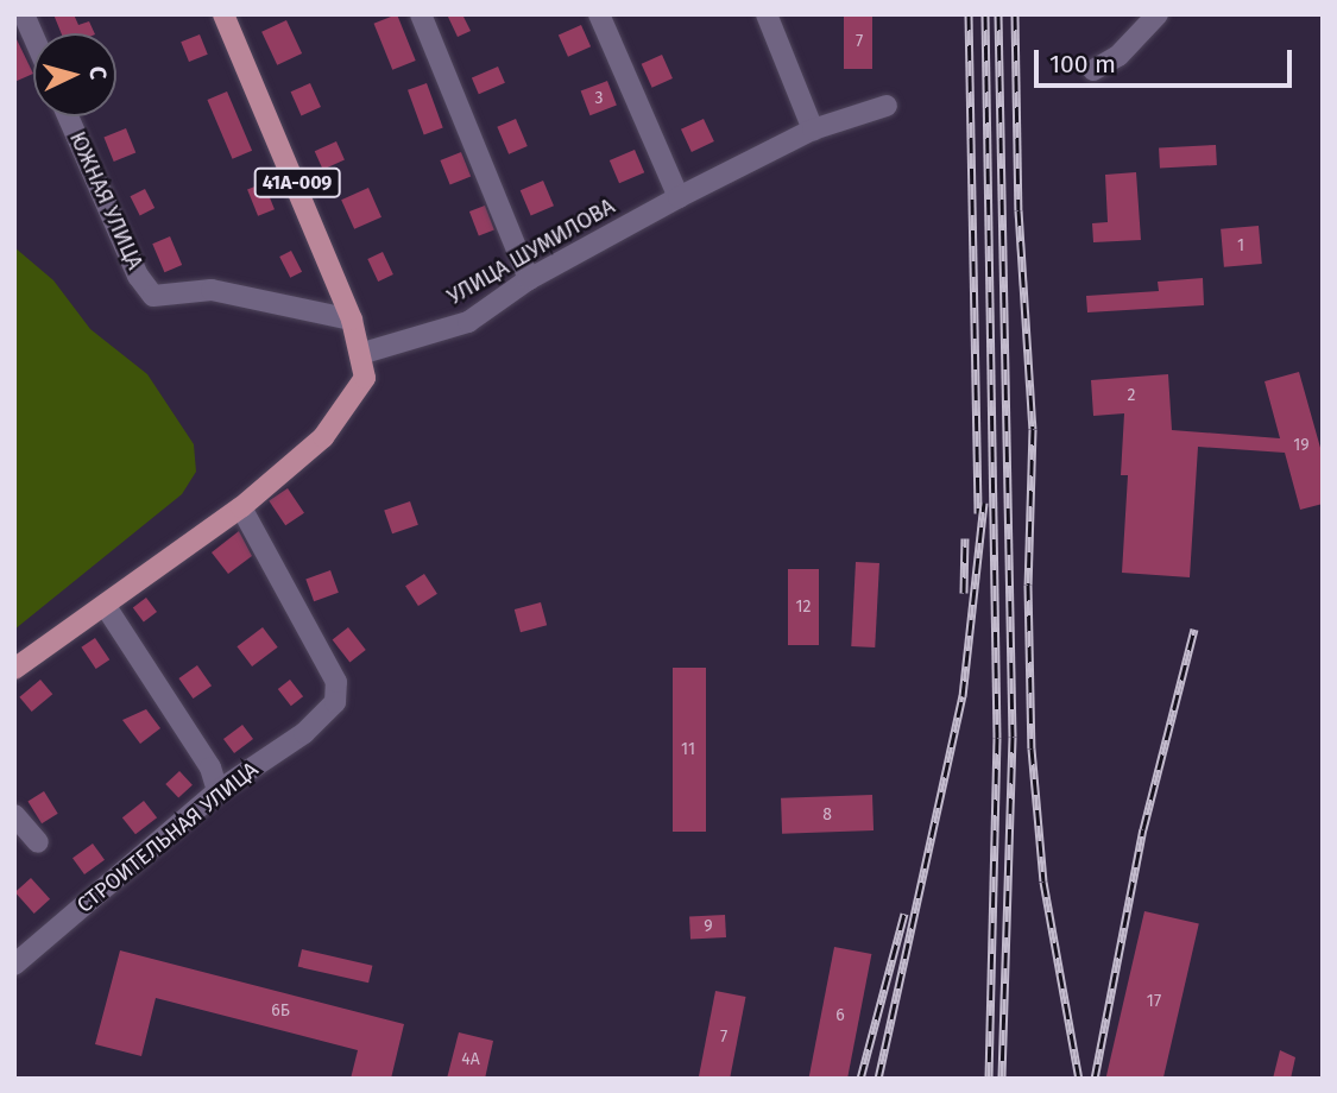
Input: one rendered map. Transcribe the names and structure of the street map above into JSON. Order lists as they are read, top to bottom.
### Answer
{
  "streets": {
    "main road": ["41А-009"],
    "street": ["ЮЖНАЯ УЛИЦА", "УЛИЦА ШУМИЛОВА", "СТРОИТЕЛЬНАЯ УЛИЦА"]
  },
  "crossings": [
    ["41А-009", "ЮЖНАЯ УЛИЦА"],
    ["41А-009", "УЛИЦА ШУМИЛОВА"]
  ],
  "house_numbers": [
    "7",
    "3",
    "1",
    "2",
    "19",
    "12",
    "11",
    "8",
    "9",
    "17",
    "6Б",
    "6",
    "7",
    "4А"
  ],
  "scale_bar": "100 m",
  "north": "right"
}
